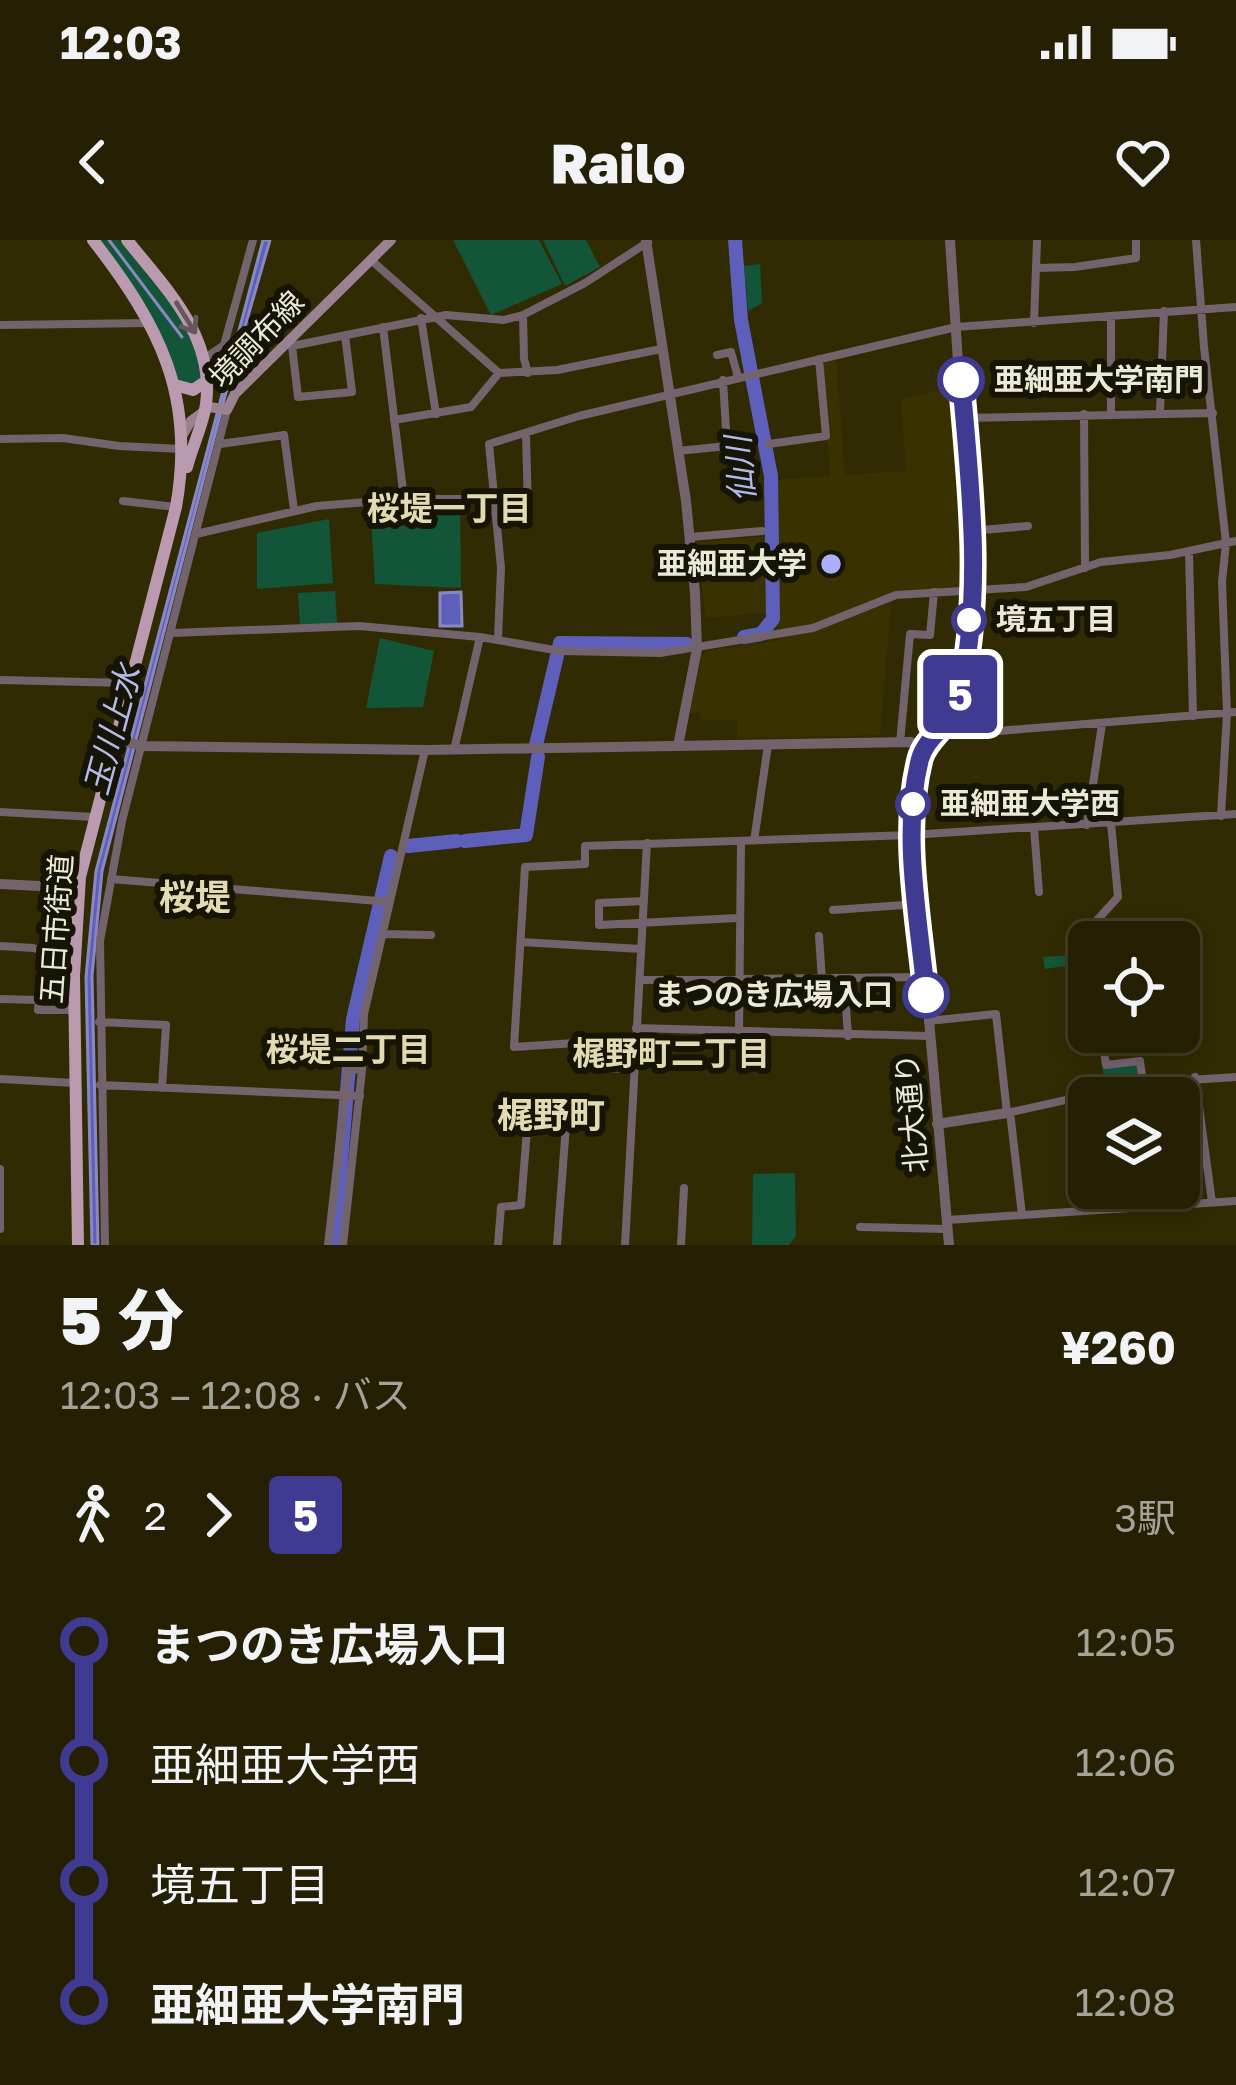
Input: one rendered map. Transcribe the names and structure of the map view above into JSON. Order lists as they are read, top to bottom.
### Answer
{
  "streets": {
    "main road": ["境調布線", "五日市街道"],
    "street": ["北大通り"]
  },
  "crossings": [
    ["境調布線", "五日市街道"]
  ],
  "districts": [
    "桜堤一丁目",
    "桜堤",
    "桜堤二丁目",
    "梶野町二丁目",
    "梶野町"
  ],
  "water": ["仙川", "玉川上水"],
  "places": [
    "亜細亜大学南門",
    "亜細亜大学",
    "境五丁目",
    "亜細亜大学西",
    "まつのき広場入口"
  ],
  "lines": ["bus line 5"],
  "page": {
    "status": "12:03",
    "header": "Railo",
    "on_map": "5",
    "heading": ["5 分", "12:03 – 12:08 · バス", "¥260"],
    "legs": ["2", "5", "3駅"],
    "list": [
      {
        "name": "まつのき広場入口",
        "value": "12:05"
      },
      {
        "name": "亜細亜大学西",
        "value": "12:06"
      },
      {
        "name": "境五丁目",
        "value": "12:07"
      },
      {
        "name": "亜細亜大学南門",
        "value": "12:08"
      }
    ]
  }
}
